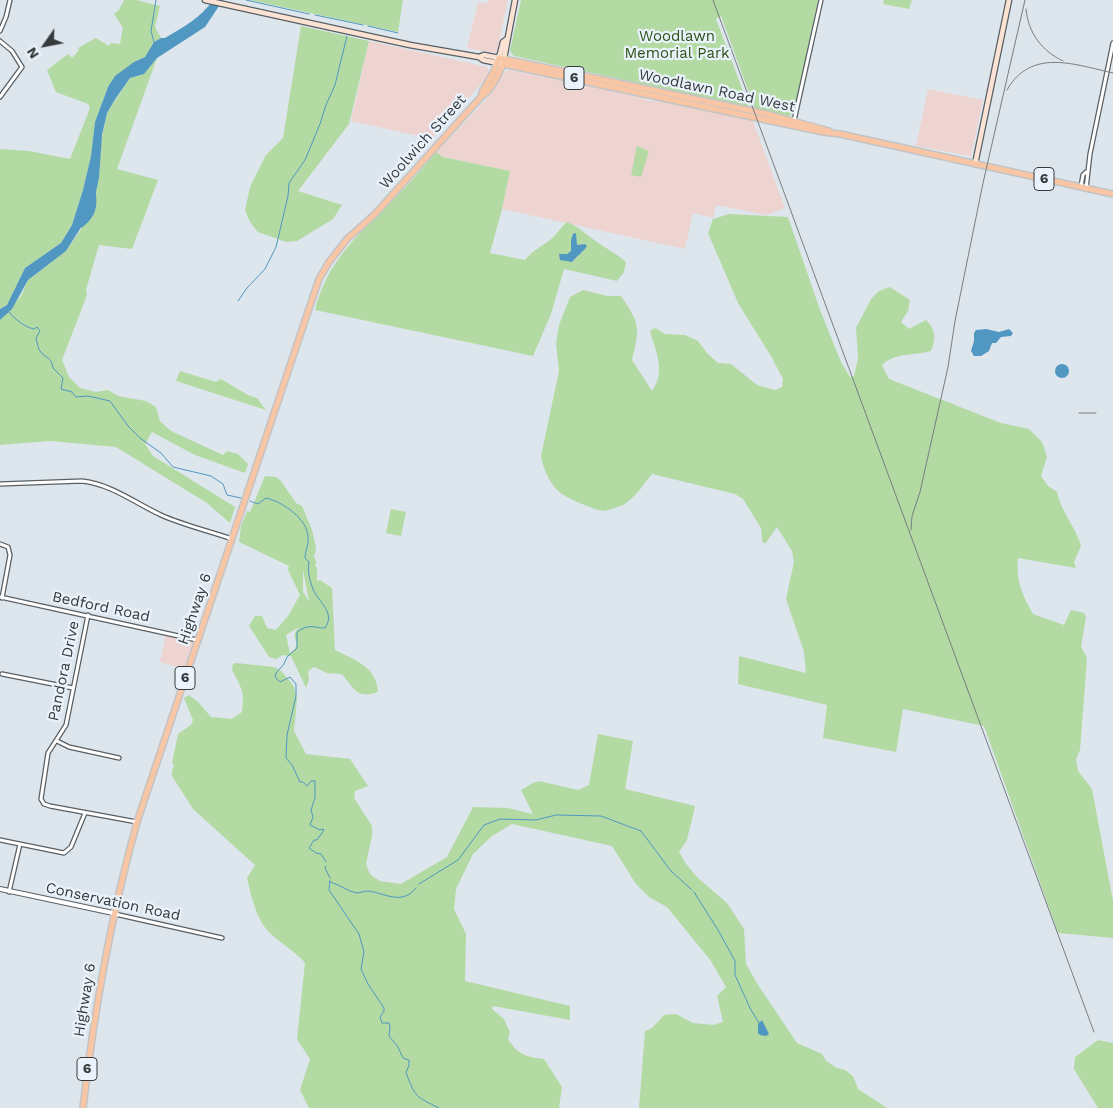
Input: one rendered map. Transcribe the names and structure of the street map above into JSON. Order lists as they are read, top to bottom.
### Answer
{
  "streets": {
    "main road": [
      "6",
      "Woodlawn Road West",
      "Woolwich Street",
      "Highway 6"
    ],
    "street": ["Bedford Road", "Pandora Drive", "Conservation Road"]
  },
  "crossings": [
    ["Woodlawn Road West", "Woolwich Street"],
    ["Woolwich Street", "Highway 6"],
    ["Bedford Road", "Highway 6"],
    ["Bedford Road", "Pandora Drive"],
    ["Highway 6", "Conservation Road"]
  ],
  "parks": ["Woodlawn Memorial Park"],
  "north": "bottom left"
}
